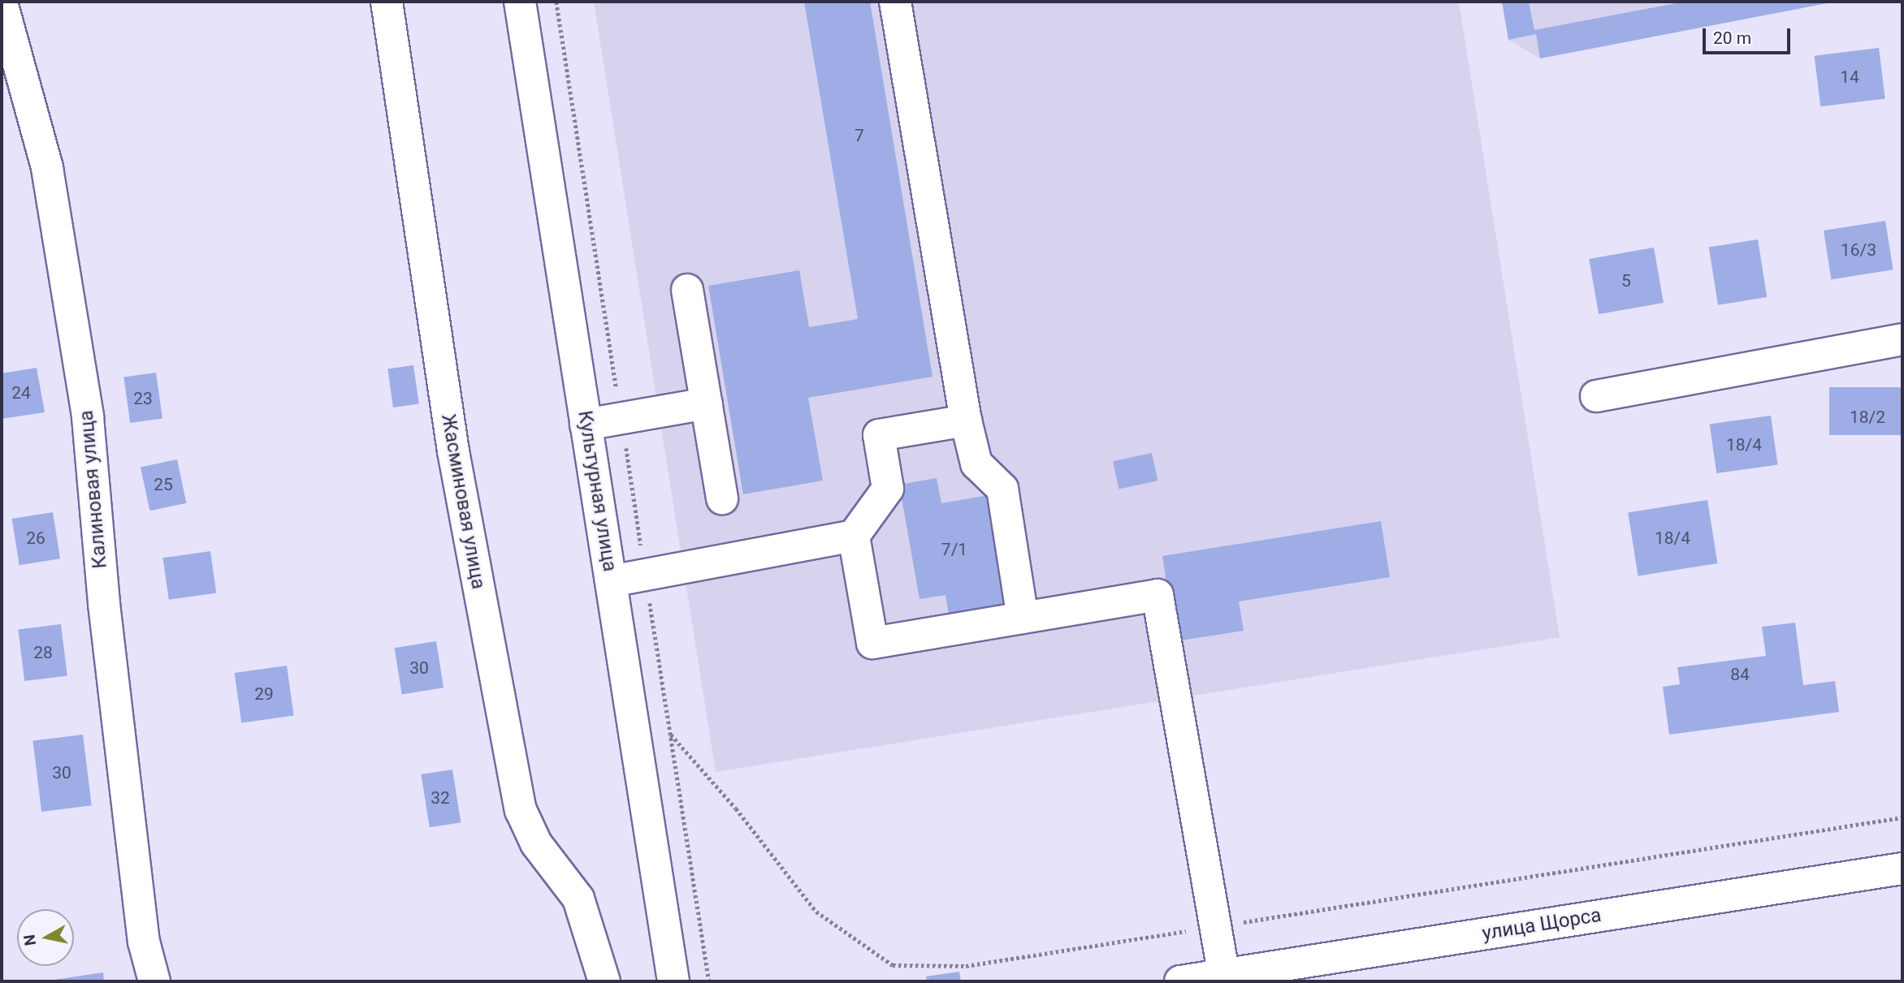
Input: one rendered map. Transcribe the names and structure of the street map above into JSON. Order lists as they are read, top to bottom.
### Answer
{
  "streets": {
    "street": [
      "Калиновая улица",
      "Культурная улица",
      "Жасминовая улица",
      "улица Щорса"
    ]
  },
  "house_numbers": [
    "14",
    "7",
    "16/3",
    "5",
    "24",
    "23",
    "18/2",
    "18/4",
    "25",
    "26",
    "18/4",
    "7/1",
    "28",
    "30",
    "84",
    "29",
    "30",
    "32"
  ],
  "scale_bar": "20 m",
  "north": "left"
}
